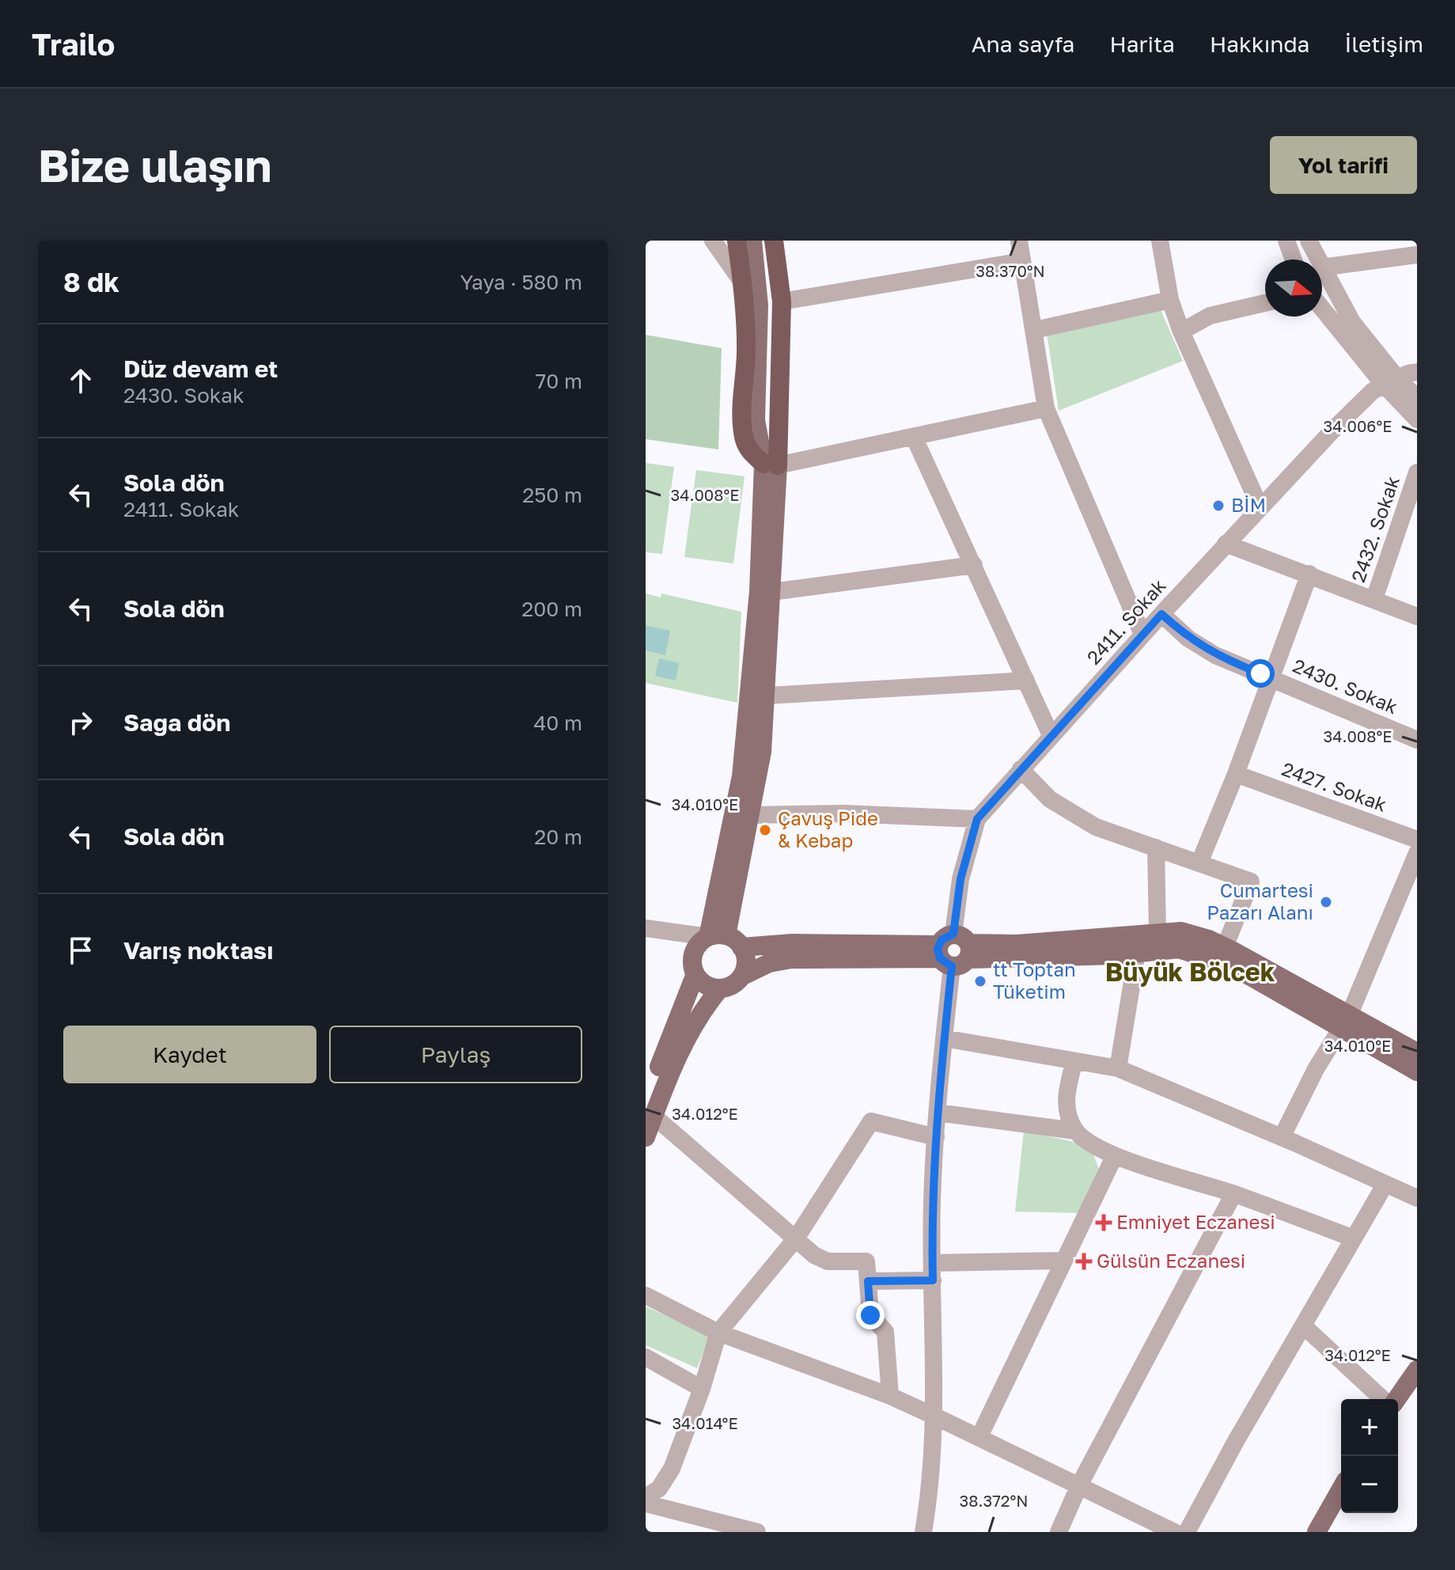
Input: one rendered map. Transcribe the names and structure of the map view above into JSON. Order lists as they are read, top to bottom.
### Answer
{
  "streets": {
    "street": [
      "2432. Sokak",
      "2411. Sokak",
      "2430. Sokak",
      "2427. Sokak"
    ]
  },
  "crossings": [
    ["2411. Sokak", "2430. Sokak"]
  ],
  "districts": ["Büyük Bölcek"],
  "places": {
    "other": [
      "BİM",
      "Çavuş Pide & Kebap",
      "Cumartesi Pazarı Alanı",
      "tt Toptan Tüketim"
    ],
    "health": ["Emniyet Eczanesi", "Gülsün Eczanesi"]
  },
  "north": "right",
  "page": {
    "header": "Trailo",
    "nav": [
      "Ana sayfa",
      "Harita",
      "Hakkında",
      "İletişim"
    ],
    "buttons": [
      "Yol tarifi",
      ["Kaydet", "Paylaş"]
    ],
    "title": "Bize ulaşın",
    "heading": ["8 dk", "Yaya · 580 m"],
    "list": [
      ["Düz devam et", "2430. Sokak", "70 m"],
      ["Sola dön", "2411. Sokak", "250 m"],
      ["Sola dön", "200 m"],
      ["Sağa dön", "40 m"],
      ["Sola dön", "20 m"],
      "Varış noktası"
    ],
    "map_buttons": ["+", "−"]
  },
  "coordinates": [
    "38.370°N",
    "34.006°E",
    "34.008°E",
    "34.010°E",
    "34.012°E",
    "34.014°E",
    "38.372°N"
  ]
}
